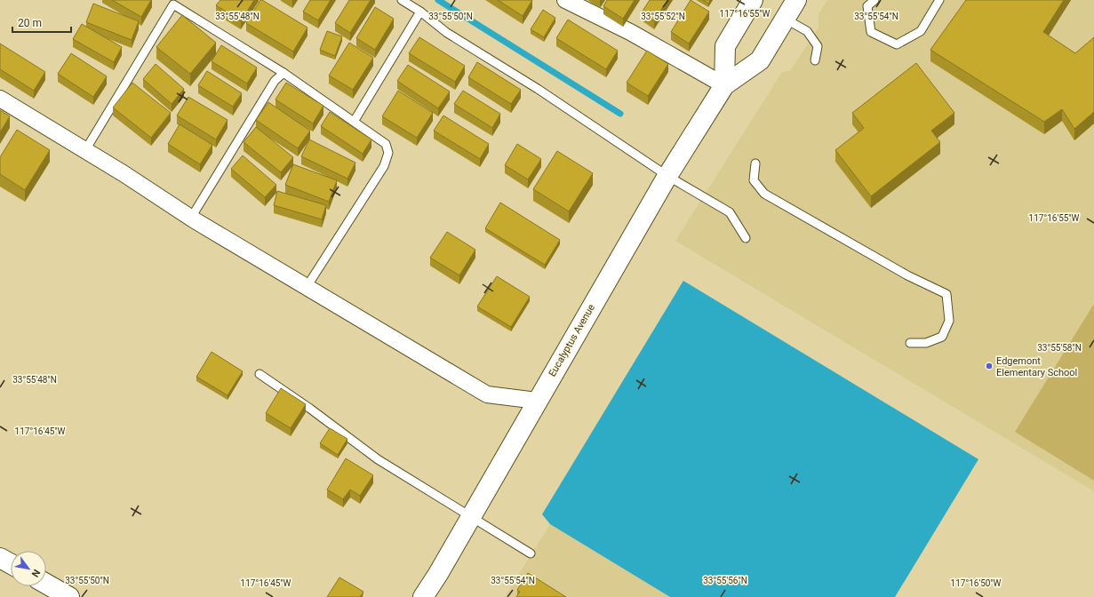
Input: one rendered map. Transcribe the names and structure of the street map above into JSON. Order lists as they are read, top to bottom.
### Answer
{
  "streets": {
    "main road": ["Eucalyptus Avenue"]
  },
  "places": ["Edgemont Elementary School"],
  "scale_bar": "20 m",
  "north": "bottom right",
  "coordinates": [
    "117°16'55\"W",
    "33°55'48\"N",
    "33°55'50\"N",
    "33°55'52\"N",
    "33°55'54\"N",
    "33°55'58\"N",
    "117°16'45\"W",
    "33°55'56\"N",
    "117°16'50\"W"
  ]
}
